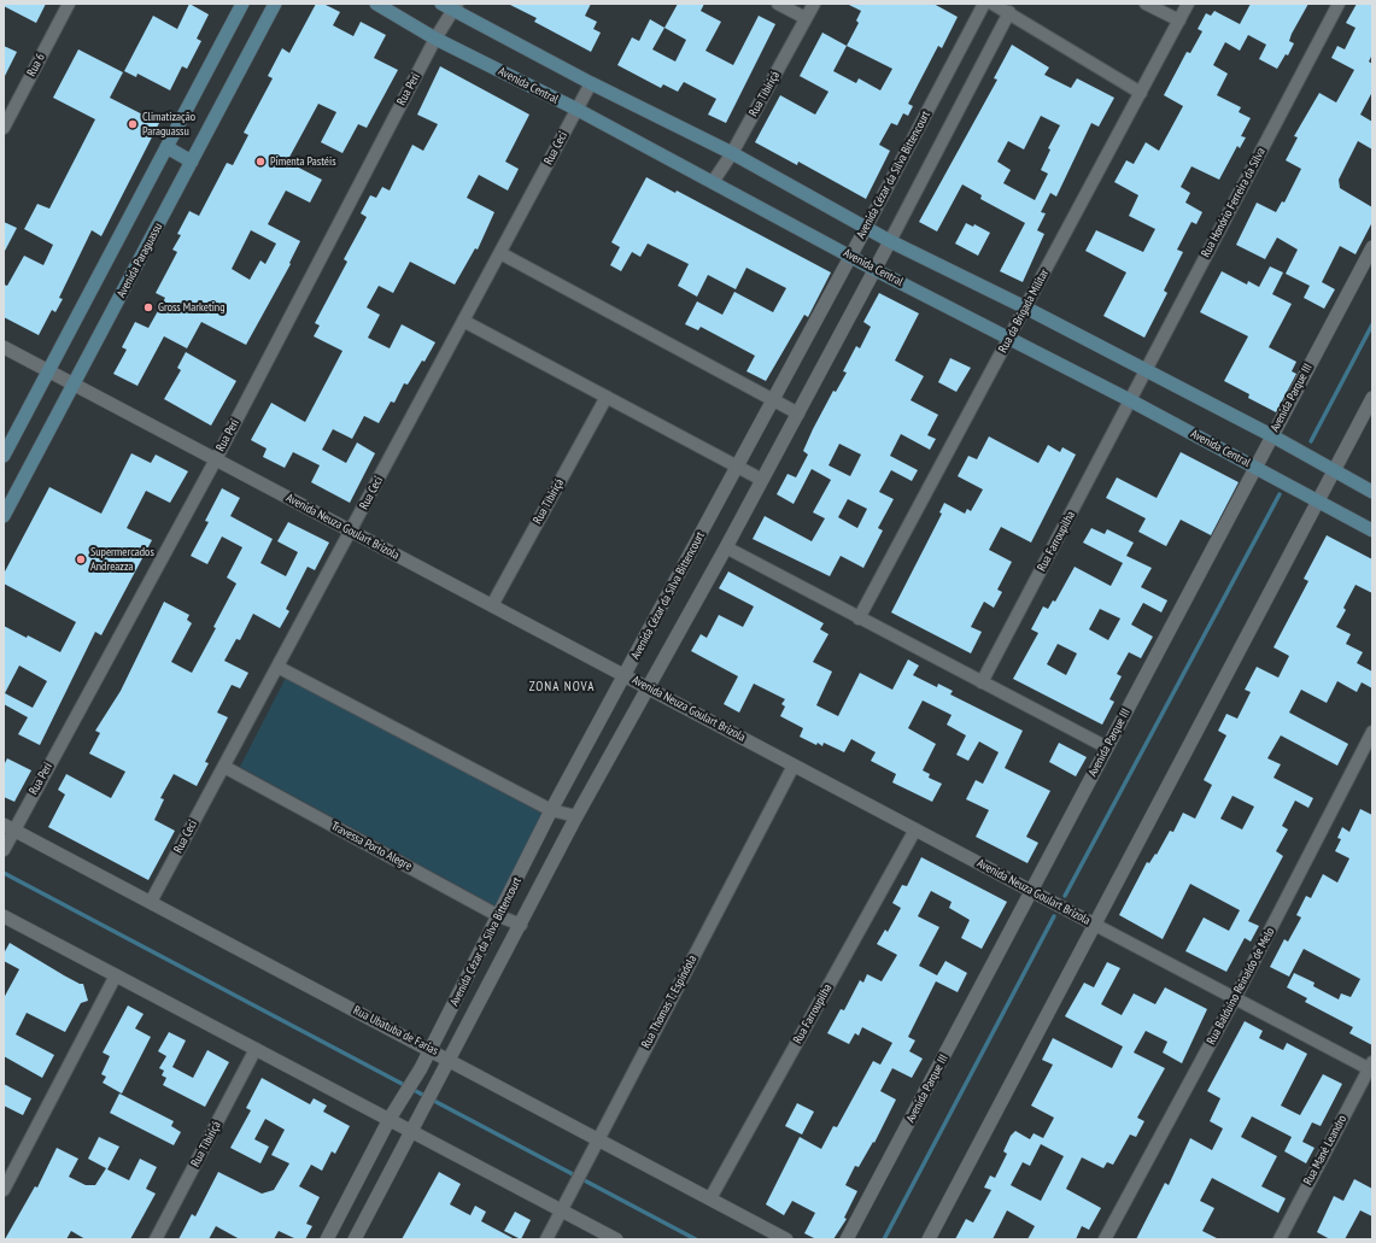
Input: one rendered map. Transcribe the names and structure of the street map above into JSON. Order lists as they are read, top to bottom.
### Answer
{
  "streets": {
    "main road": ["Avenida Central", "Avenida Paraguassu"],
    "street": [
      "Rua 6",
      "Rua Peri",
      "Rua Tibiriçá",
      "Rua Ceci",
      "Avenida Cézar da Silva Bittencourt",
      "Rua Honório Ferreira da Silva",
      "Rua da Brigada Militar",
      "Avenida Parque III",
      "Avenida Neuza Goulart Brizola",
      "Rua Farroupilha",
      "Travessa Porto Alegre",
      "Rua Balduíno Reinaldo de Melo",
      "Rua Thomas T. Espíndola",
      "Rua Ubatuba de Farias",
      "Rua Mané Leandro"
    ]
  },
  "crossings": [
    ["Avenida Central", "Rua Peri"],
    ["Avenida Central", "Rua Tibiriçá"],
    ["Avenida Central", "Rua Ceci"],
    ["Avenida Central", "Avenida Cézar da Silva Bittencourt"],
    ["Avenida Central", "Rua Honório Ferreira da Silva"],
    ["Avenida Central", "Rua da Brigada Militar"],
    ["Avenida Central", "Avenida Parque III"],
    ["Avenida Central", "Rua Farroupilha"],
    ["Rua Peri", "Avenida Neuza Goulart Brizola"],
    ["Rua Peri", "Rua Ubatuba de Farias"],
    ["Rua Tibiriçá", "Avenida Neuza Goulart Brizola"],
    ["Rua Ceci", "Avenida Neuza Goulart Brizola"],
    ["Rua Ceci", "Travessa Porto Alegre"],
    ["Rua Ceci", "Rua Ubatuba de Farias"],
    ["Avenida Cézar da Silva Bittencourt", "Avenida Neuza Goulart Brizola"],
    ["Avenida Cézar da Silva Bittencourt", "Travessa Porto Alegre"],
    ["Avenida Cézar da Silva Bittencourt", "Rua Ubatuba de Farias"],
    ["Rua Honório Ferreira da Silva", "Rua Farroupilha"],
    ["Avenida Paraguassu", "Avenida Neuza Goulart Brizola"],
    ["Avenida Parque III", "Avenida Neuza Goulart Brizola"],
    ["Avenida Neuza Goulart Brizola", "Rua Farroupilha"],
    ["Avenida Neuza Goulart Brizola", "Rua Balduíno Reinaldo de Melo"],
    ["Avenida Neuza Goulart Brizola", "Rua Thomas T. Espíndola"],
    ["Avenida Neuza Goulart Brizola", "Rua Mané Leandro"],
    ["Rua Farroupilha", "Rua Ubatuba de Farias"],
    ["Rua Thomas T. Espíndola", "Rua Ubatuba de Farias"]
  ],
  "districts": ["ZONA NOVA"],
  "places": [
    "Climatização Paraguassu",
    "Pimenta Pastéis",
    "Gross Marketing",
    "Supermercados Andreazza"
  ]
}
